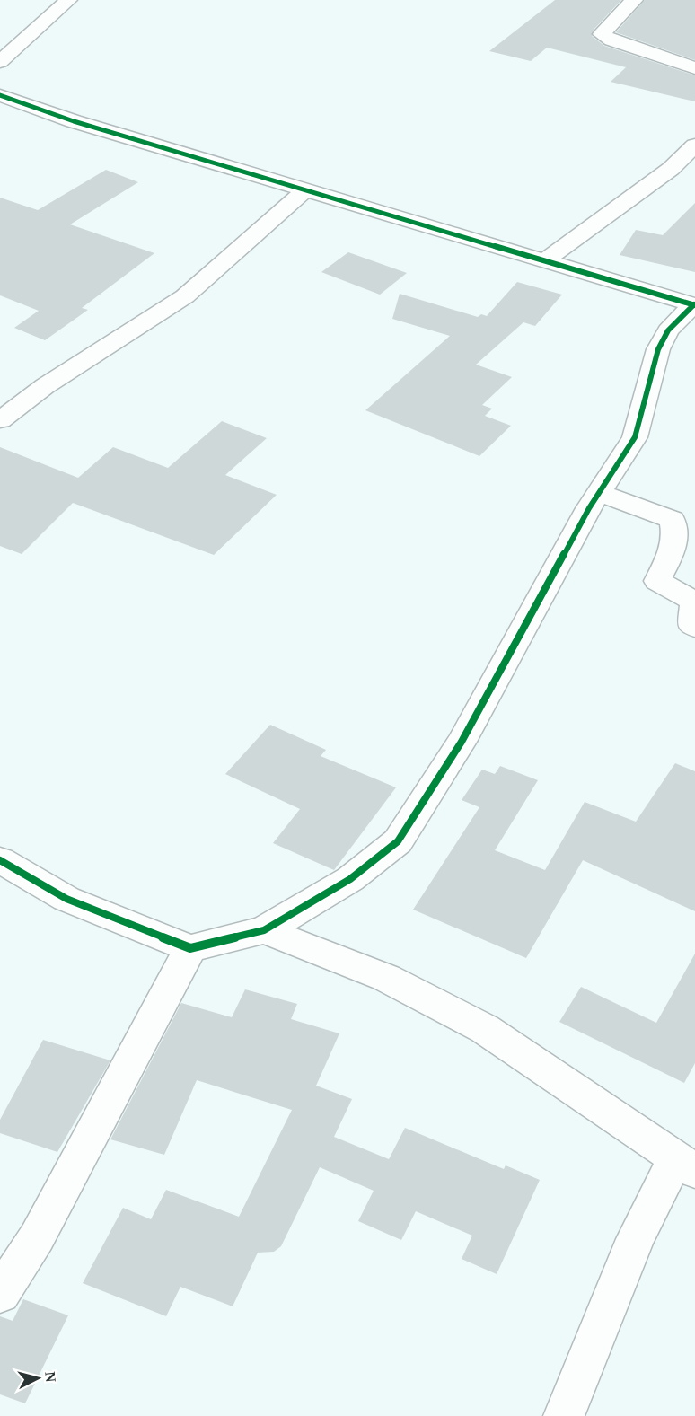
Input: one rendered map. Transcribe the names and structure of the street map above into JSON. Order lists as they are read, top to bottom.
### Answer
{
  "north": "right"
}
